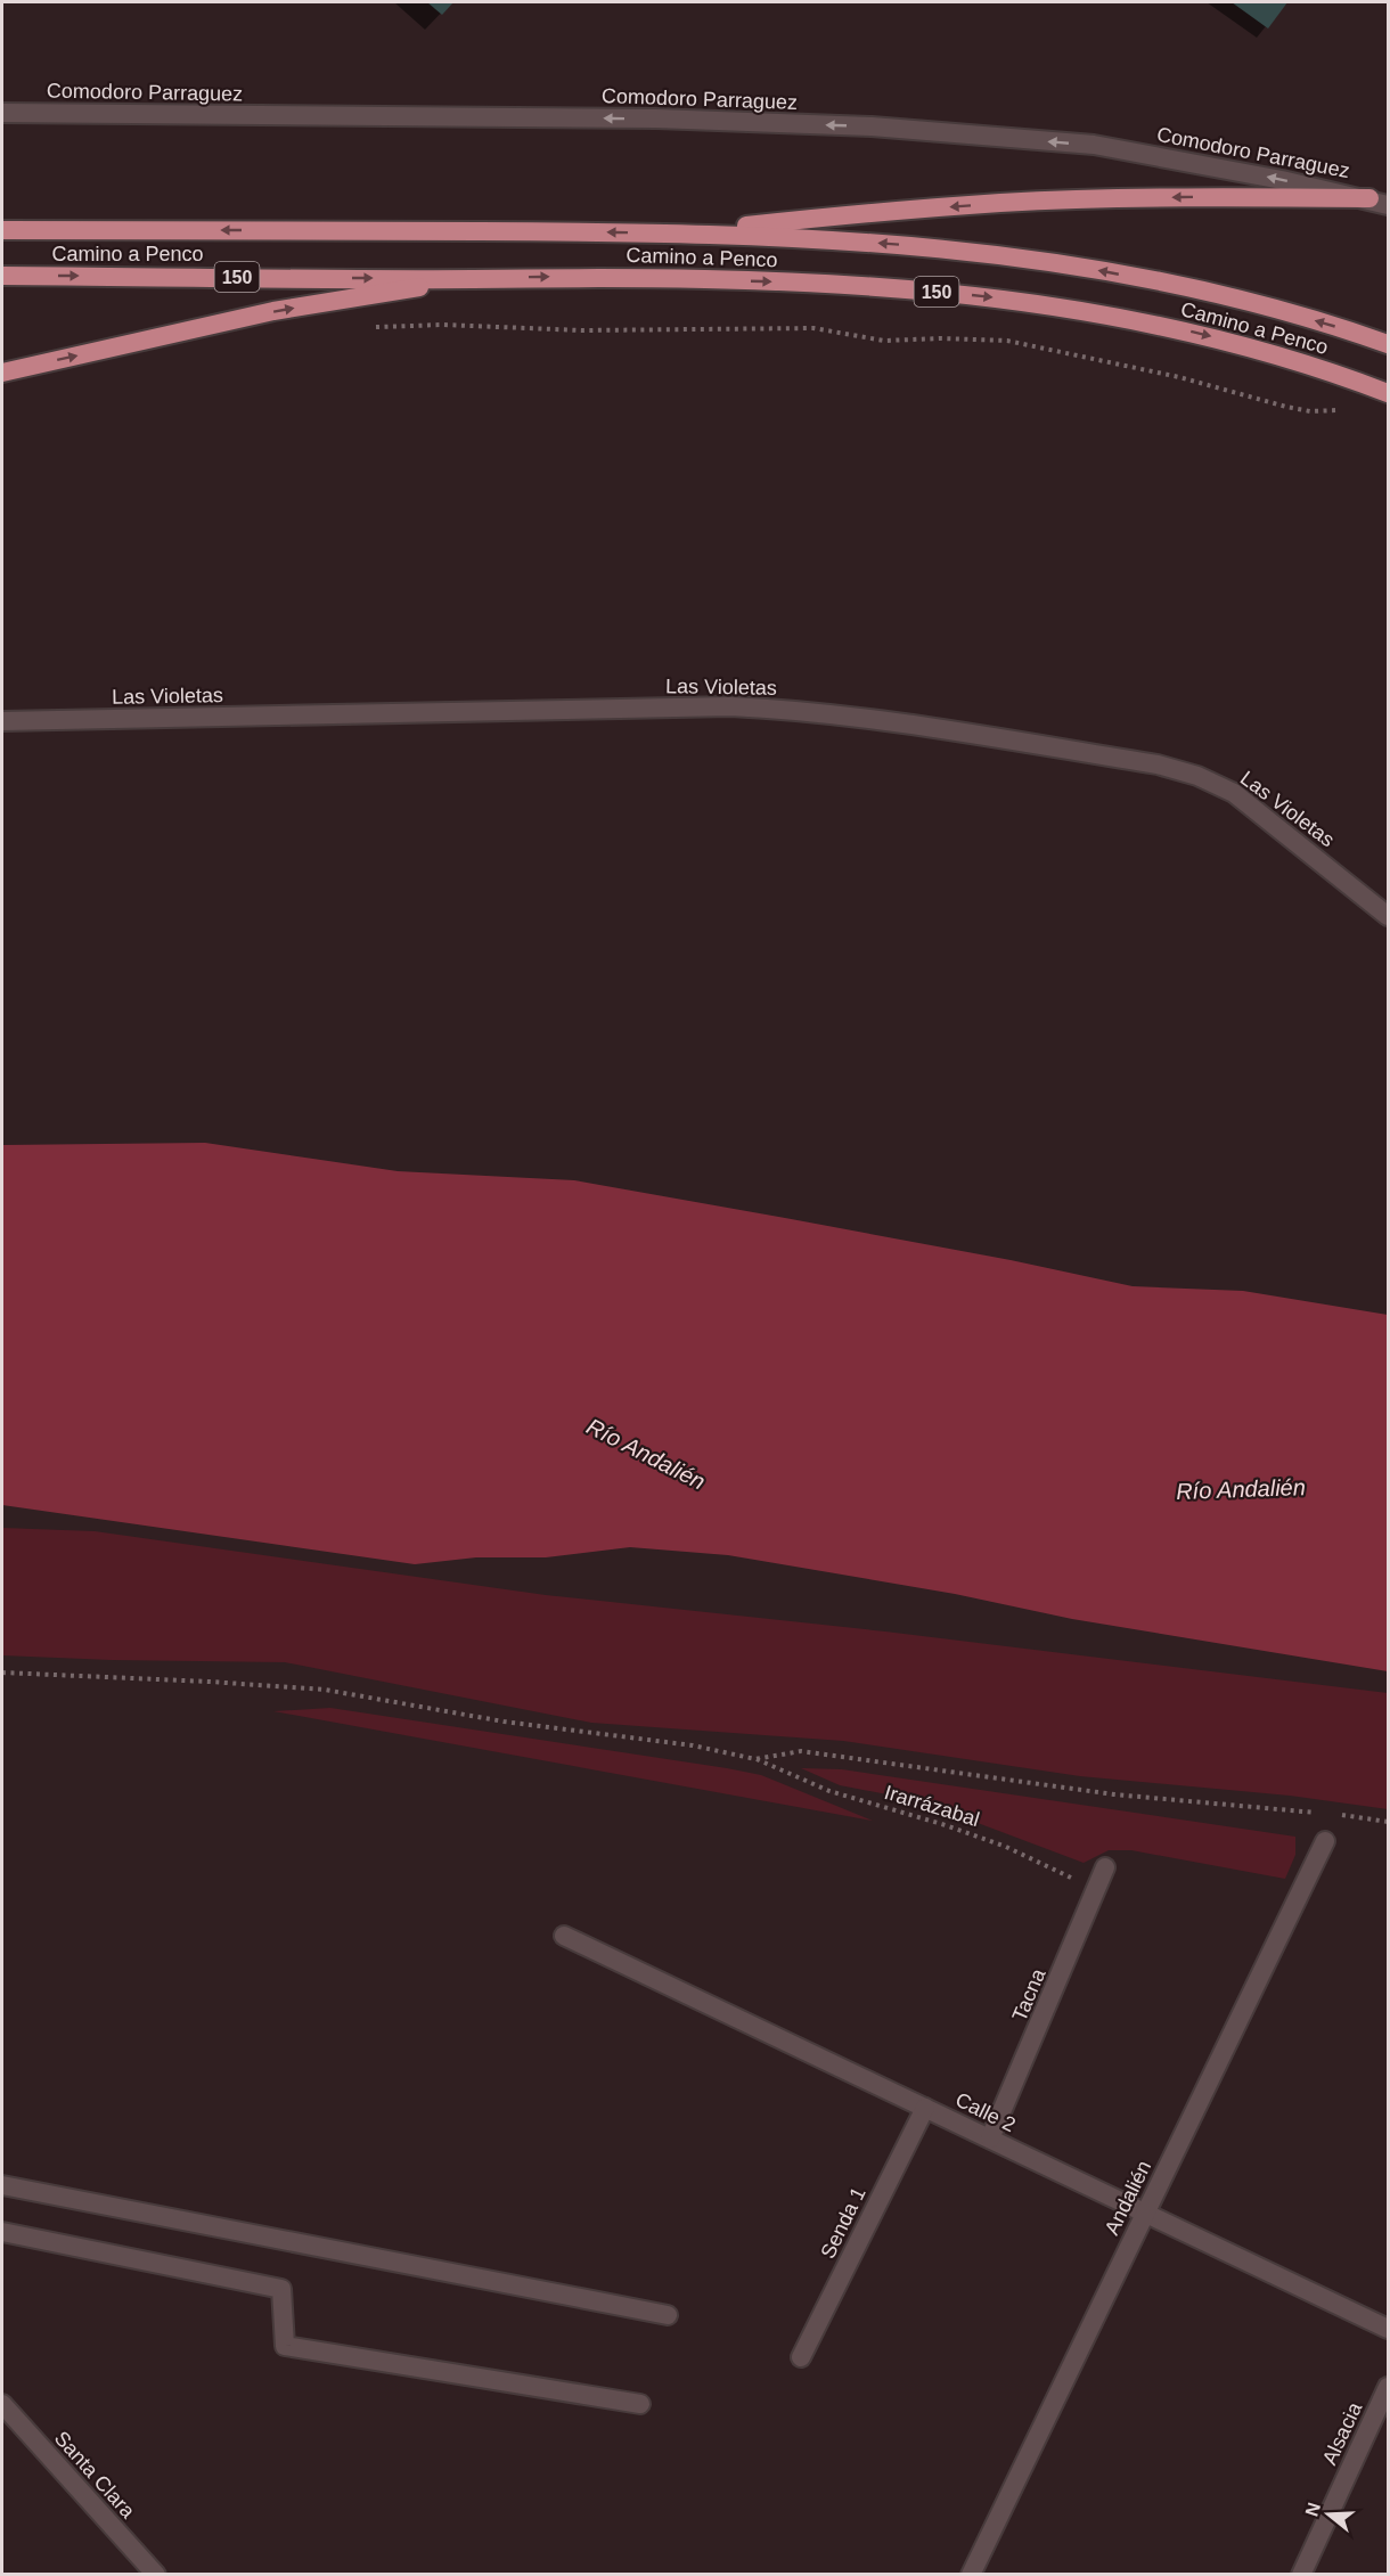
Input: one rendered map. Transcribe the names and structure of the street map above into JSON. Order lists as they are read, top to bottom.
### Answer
{
  "streets": {
    "highway": ["Camino a Penco", "150"],
    "street": [
      "Comodoro Parraguez",
      "Las Violetas",
      "Tacna",
      "Calle 2",
      "Andalién",
      "Senda 1",
      "Alsacia",
      "Santa Clara"
    ],
    "path": ["Irarrázabal"]
  },
  "crossings": [
    ["Irarrázabal", "Tacna"],
    ["Tacna", "Calle 2"],
    ["Calle 2", "Andalién"],
    ["Calle 2", "Senda 1"]
  ],
  "one_way": ["Comodoro Parraguez"],
  "water": ["Río Andalién"],
  "north": "left"
}
